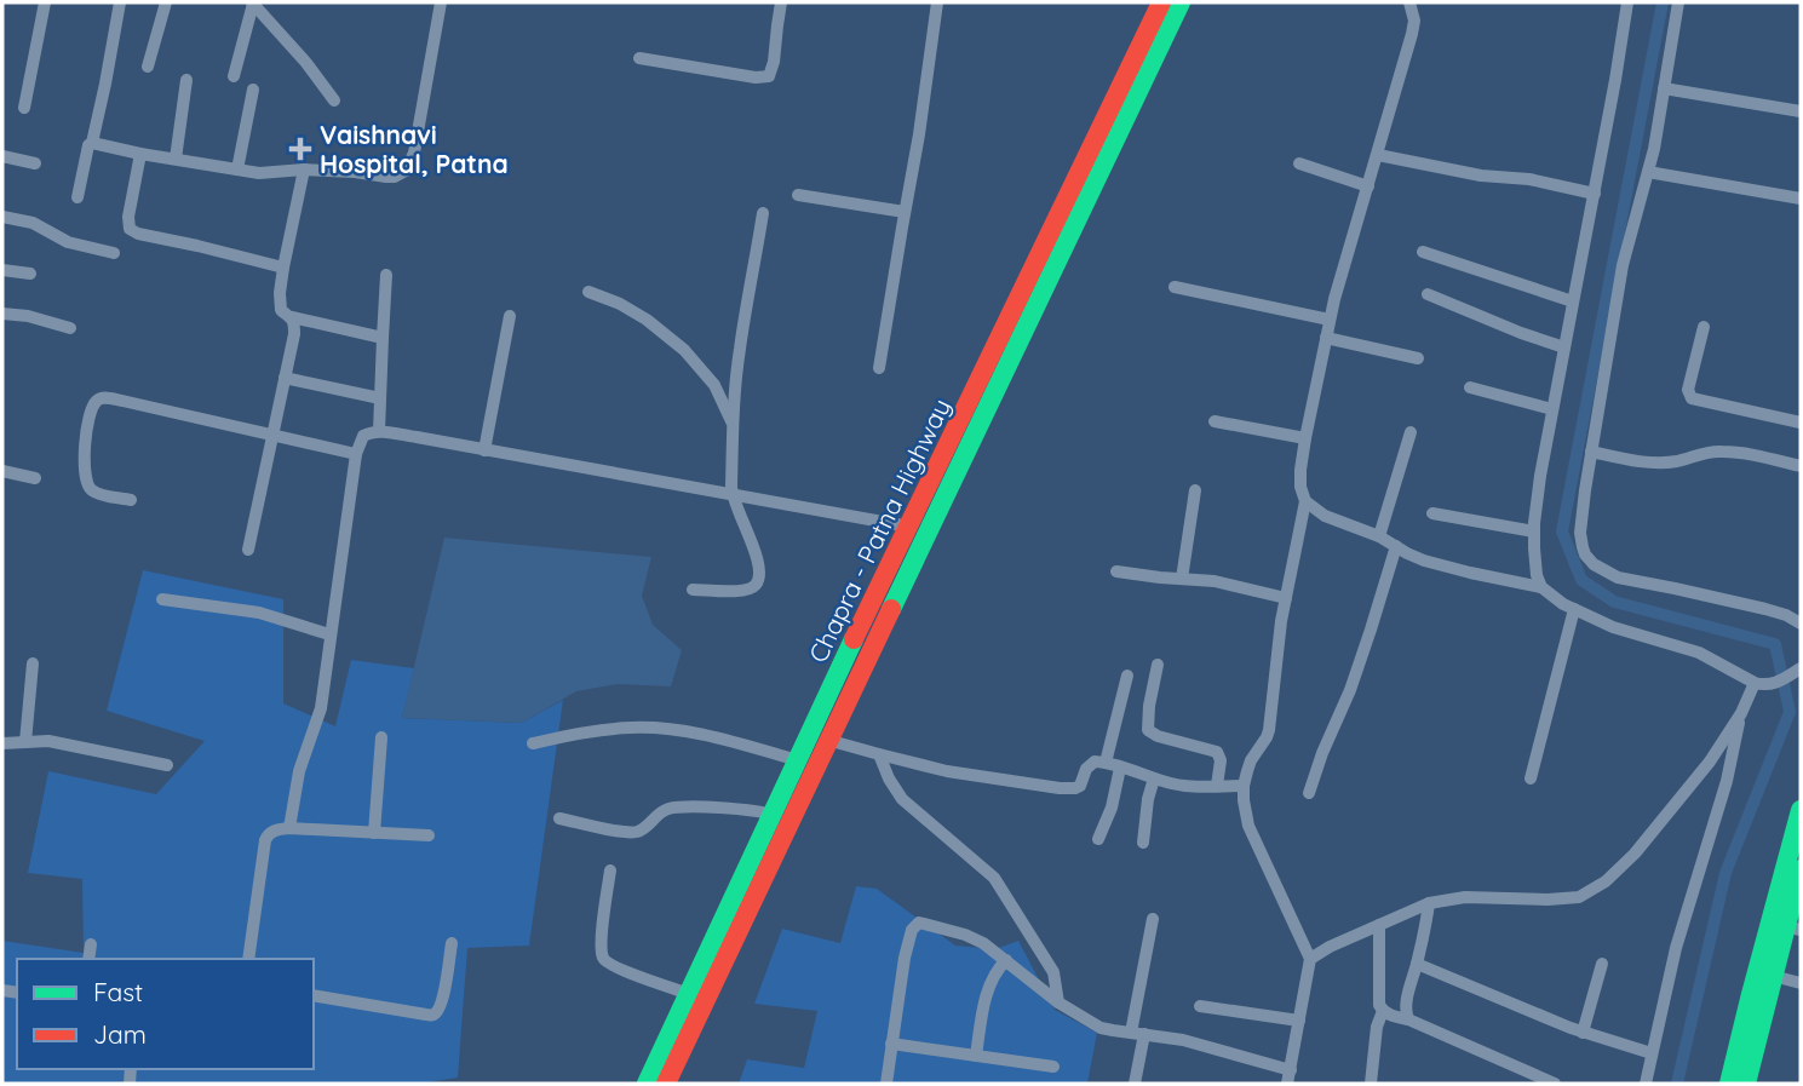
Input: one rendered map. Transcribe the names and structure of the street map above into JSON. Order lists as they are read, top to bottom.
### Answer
{
  "streets": {
    "main road": ["Chapra - Patna Highway"]
  },
  "places": {
    "health": ["Vaishnavi Hospital, Patna"]
  },
  "legend": ["Fast", "Jam"]
}
